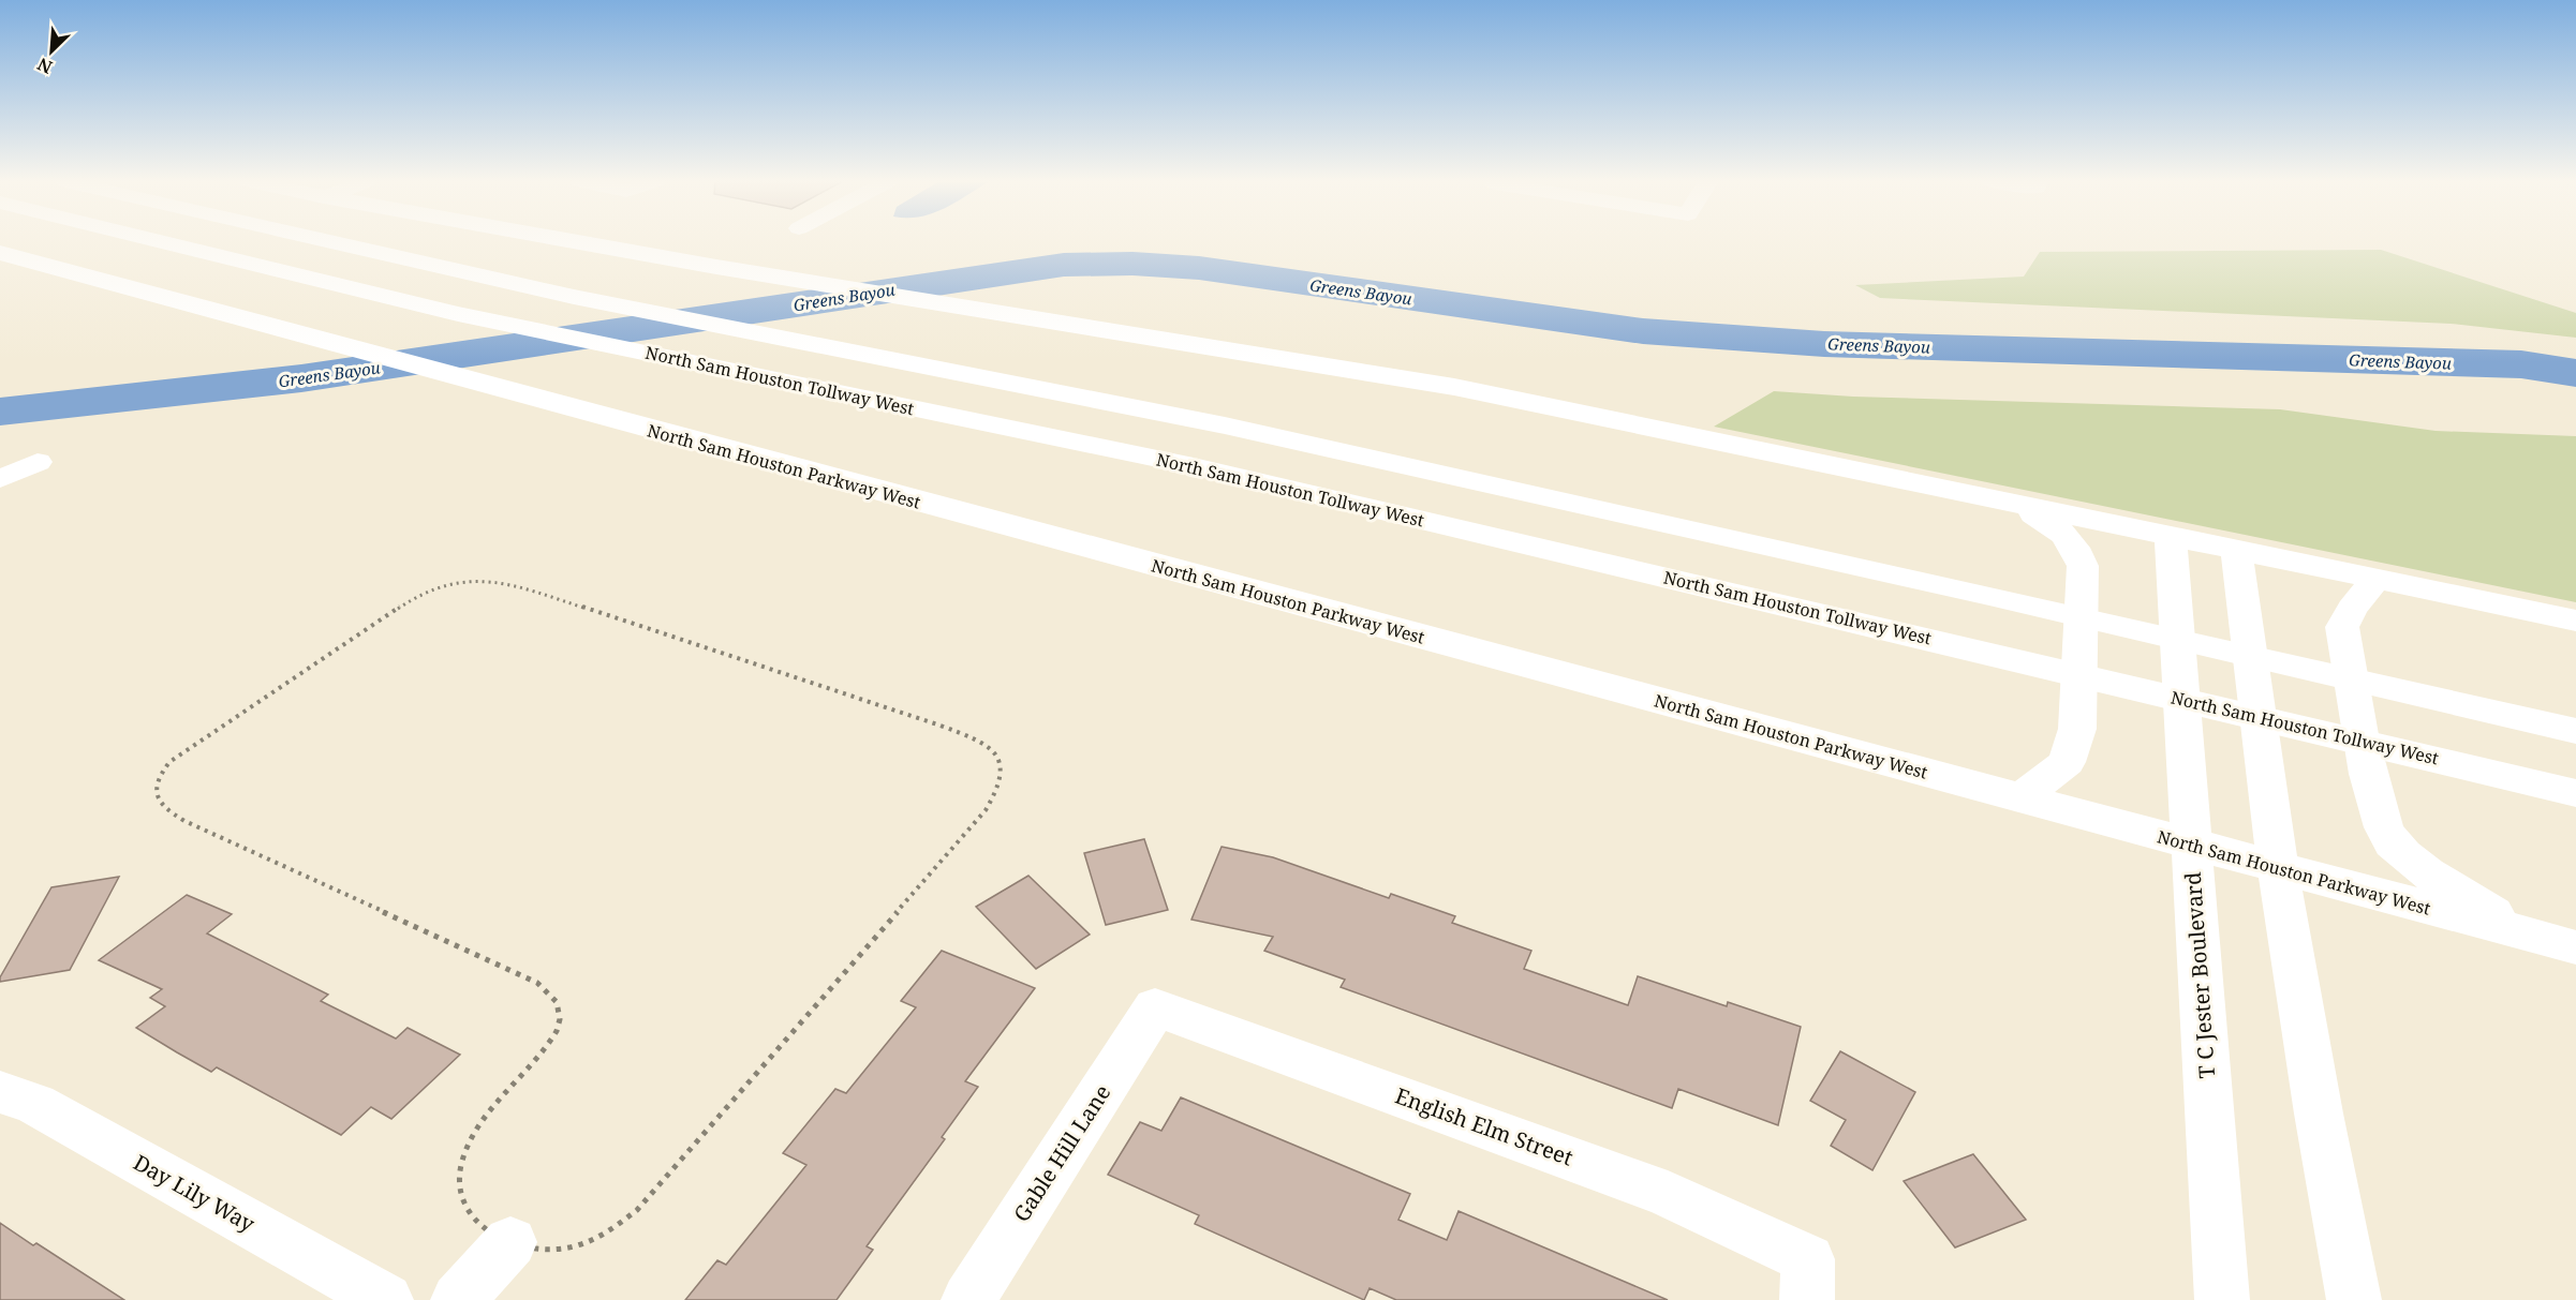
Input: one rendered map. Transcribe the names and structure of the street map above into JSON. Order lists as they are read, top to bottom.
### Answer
{
  "streets": {
    "main road": [
      "North Sam Houston Tollway West",
      "North Sam Houston Parkway West",
      "T C Jester Boulevard",
      "English Elm Street",
      "Gable Hill Lane",
      "Day Lily Way"
    ]
  },
  "crossings": [
    ["North Sam Houston Parkway West", "T C Jester Boulevard"],
    ["English Elm Street", "Gable Hill Lane"]
  ],
  "water": ["Greens Bayou"],
  "north": "bottom left"
}
